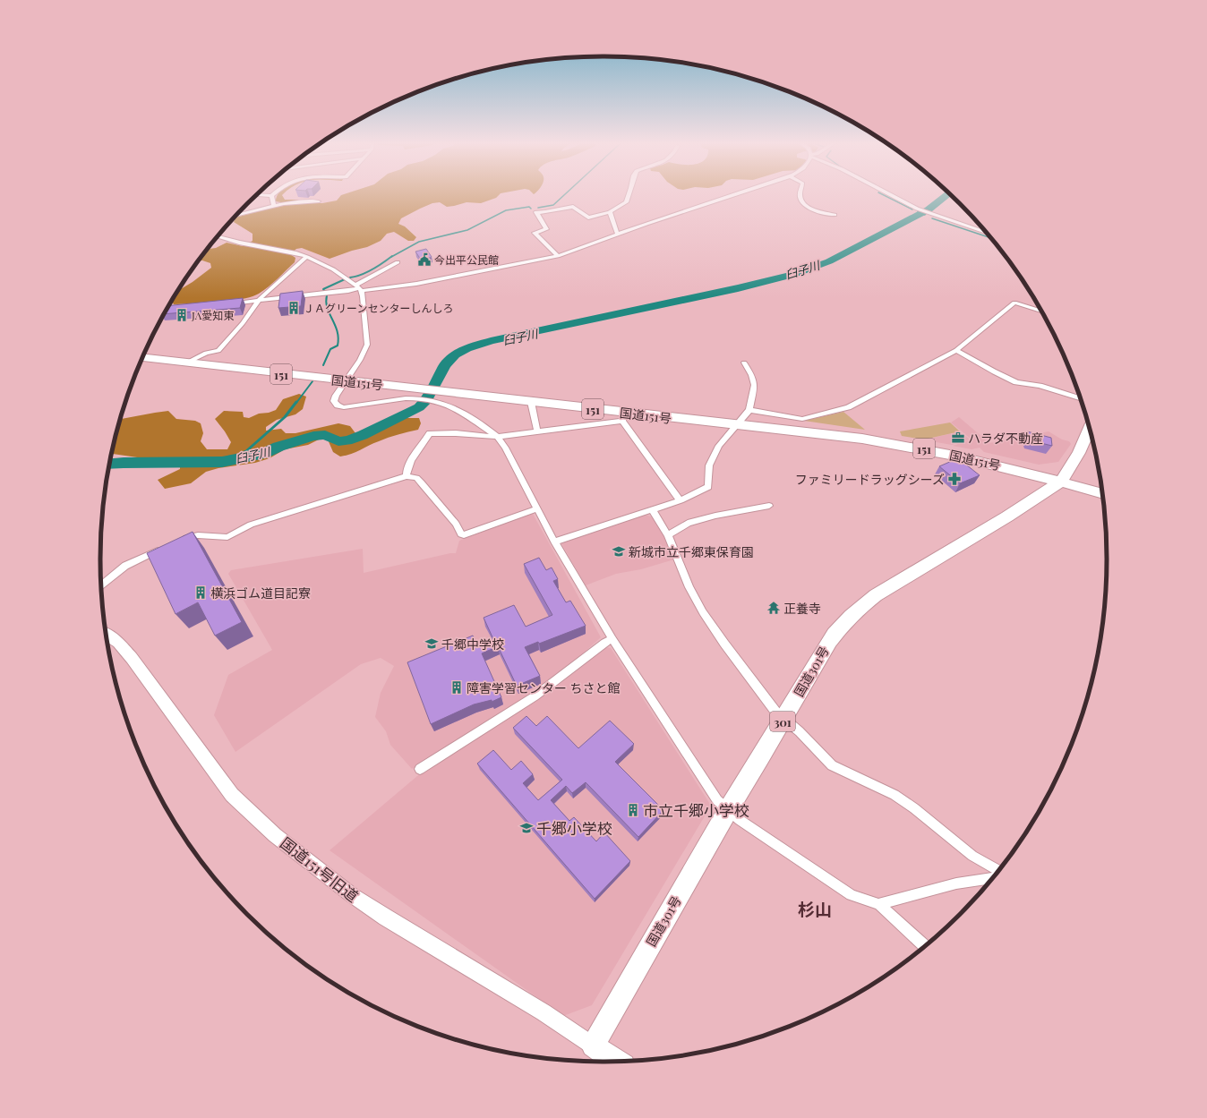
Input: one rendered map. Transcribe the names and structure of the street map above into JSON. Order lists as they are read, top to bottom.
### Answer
{
  "streets": {
    "highway": [
      "151",
      "国道151号",
      "国道301号",
      "301"
    ],
    "street": ["国道151号旧道"]
  },
  "crossings": [
    ["国道151号", "国道301号"],
    ["国道301号", "国道151号旧道"]
  ],
  "districts": ["杉山"],
  "water": ["臼子川"],
  "places": {
    "public building": ["今出平公民館"],
    "building": [
      "ＪＡグリーンセンターしんしろ",
      "JA愛知東",
      "横浜ゴム道目記寮",
      "障害学習センター ちさと館",
      "市立千郷小学校"
    ],
    "office": ["ハラダ不動産"],
    "pharmacy": ["ファミリードラッグシーズ"],
    "school or university": ["新城市立千郷東保育園", "千郷中学校", "千郷小学校"],
    "temple": ["正養寺"]
  }
}
